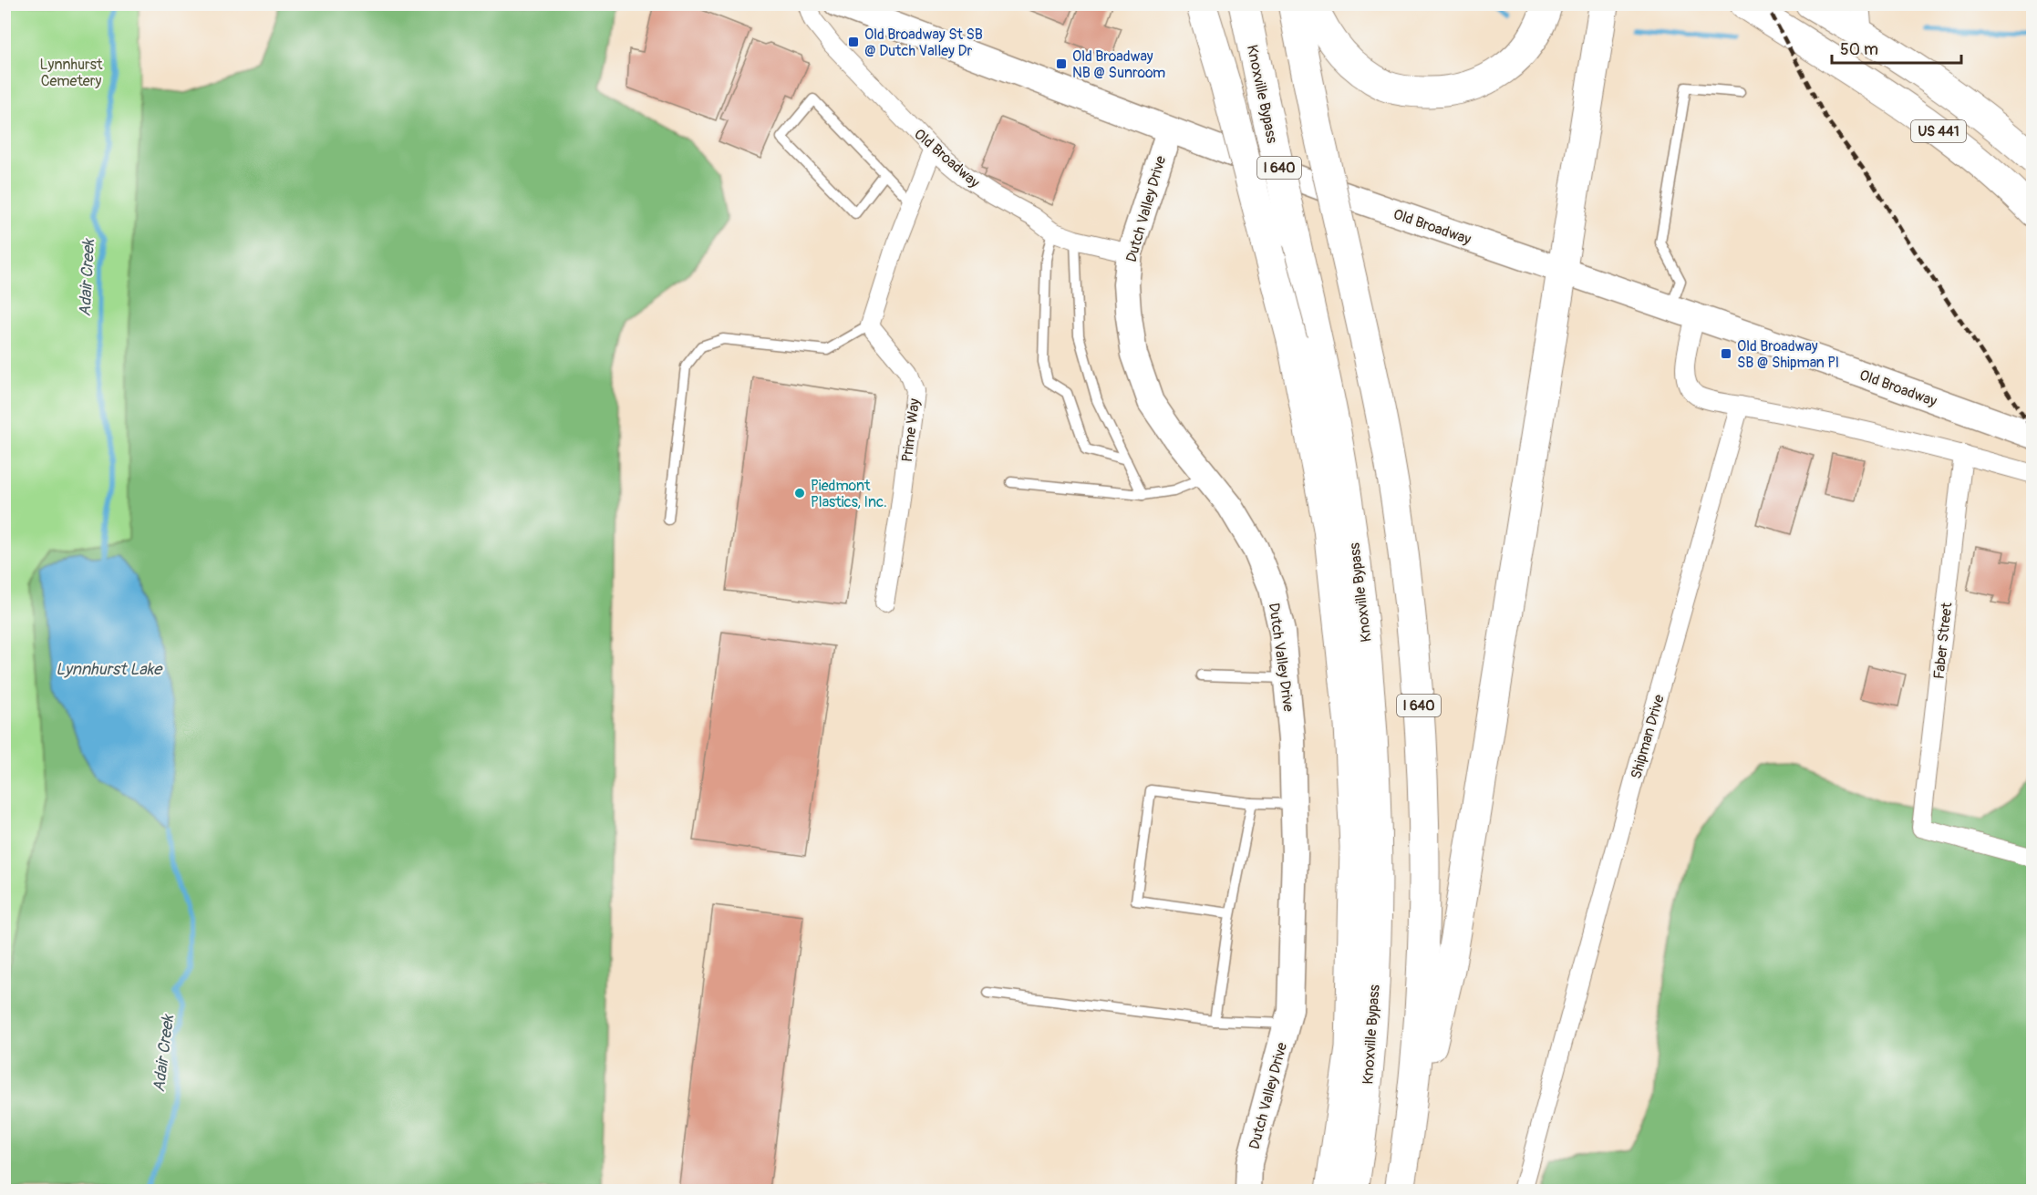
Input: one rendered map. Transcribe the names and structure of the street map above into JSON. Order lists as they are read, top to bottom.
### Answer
{
  "streets": {
    "highway": ["Knoxville Bypass", "I 640"],
    "main road": ["US 441", "Old Broadway", "Dutch Valley Drive"],
    "street": ["Prime Way", "Faber Street", "Shipman Drive"]
  },
  "crossings": [
    ["Old Broadway", "Dutch Valley Drive"]
  ],
  "water": ["Adair Creek", "Lynnhurst Lake"],
  "parks": ["Lynnhurst Cemetery"],
  "places": {
    "transit": ["Old Broadway St SB @ Dutch Valley Dr", "Old Broadway NB @ Sunroom", "Old Broadway SB @ Shipman Pl"],
    "other": ["Piedmont Plastics, Inc."]
  },
  "scale_bar": "50 m"
}
